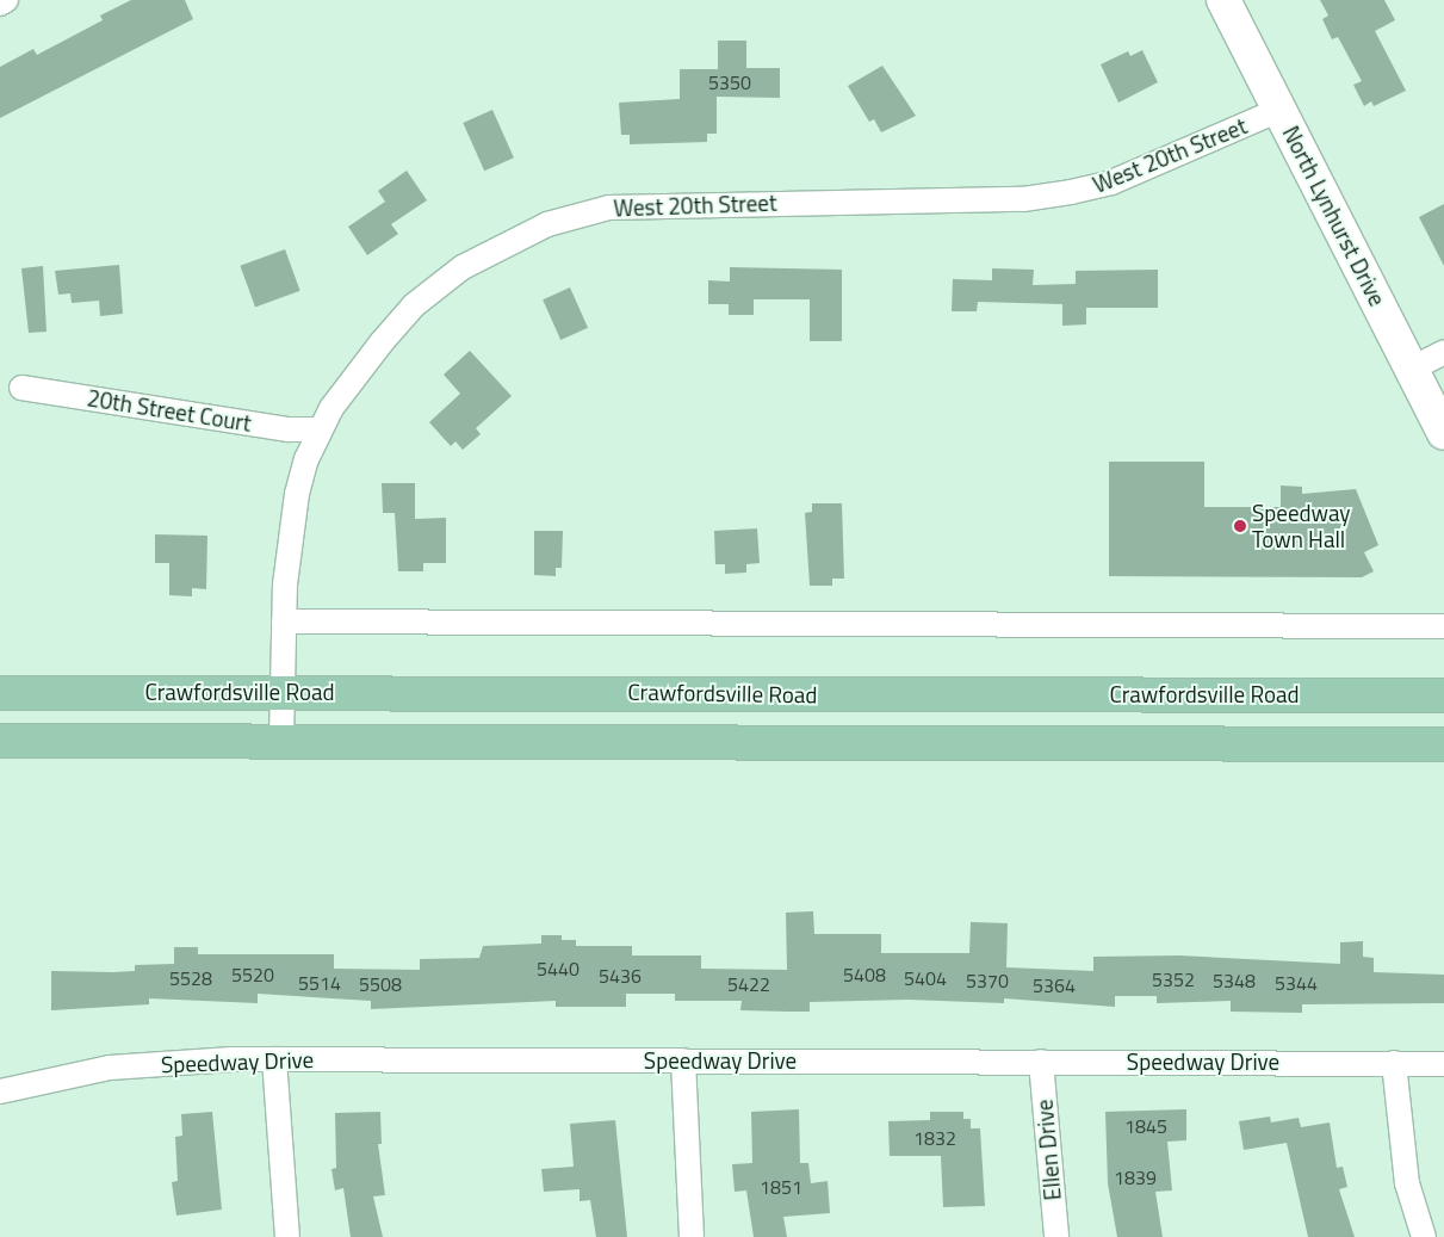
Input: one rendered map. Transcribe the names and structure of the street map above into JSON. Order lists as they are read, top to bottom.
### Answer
{
  "streets": {
    "main road": ["North Lynhurst Drive", "Crawfordsville Road"],
    "street": [
      "West 20th Street",
      "20th Street Court",
      "Speedway Drive",
      "Ellen Drive"
    ]
  },
  "crossings": [
    ["West 20th Street", "North Lynhurst Drive"],
    ["West 20th Street", "20th Street Court"],
    ["West 20th Street", "Crawfordsville Road"],
    ["Speedway Drive", "Ellen Drive"]
  ],
  "places": ["Speedway Town Hall"],
  "house_numbers": [
    "5350",
    "5440",
    "5520",
    "5408",
    "5436",
    "5528",
    "5404",
    "5352",
    "5370",
    "5348",
    "5514",
    "5344",
    "5508",
    "5422",
    "5364",
    "1845",
    "1832",
    "1839",
    "1851"
  ]
}
